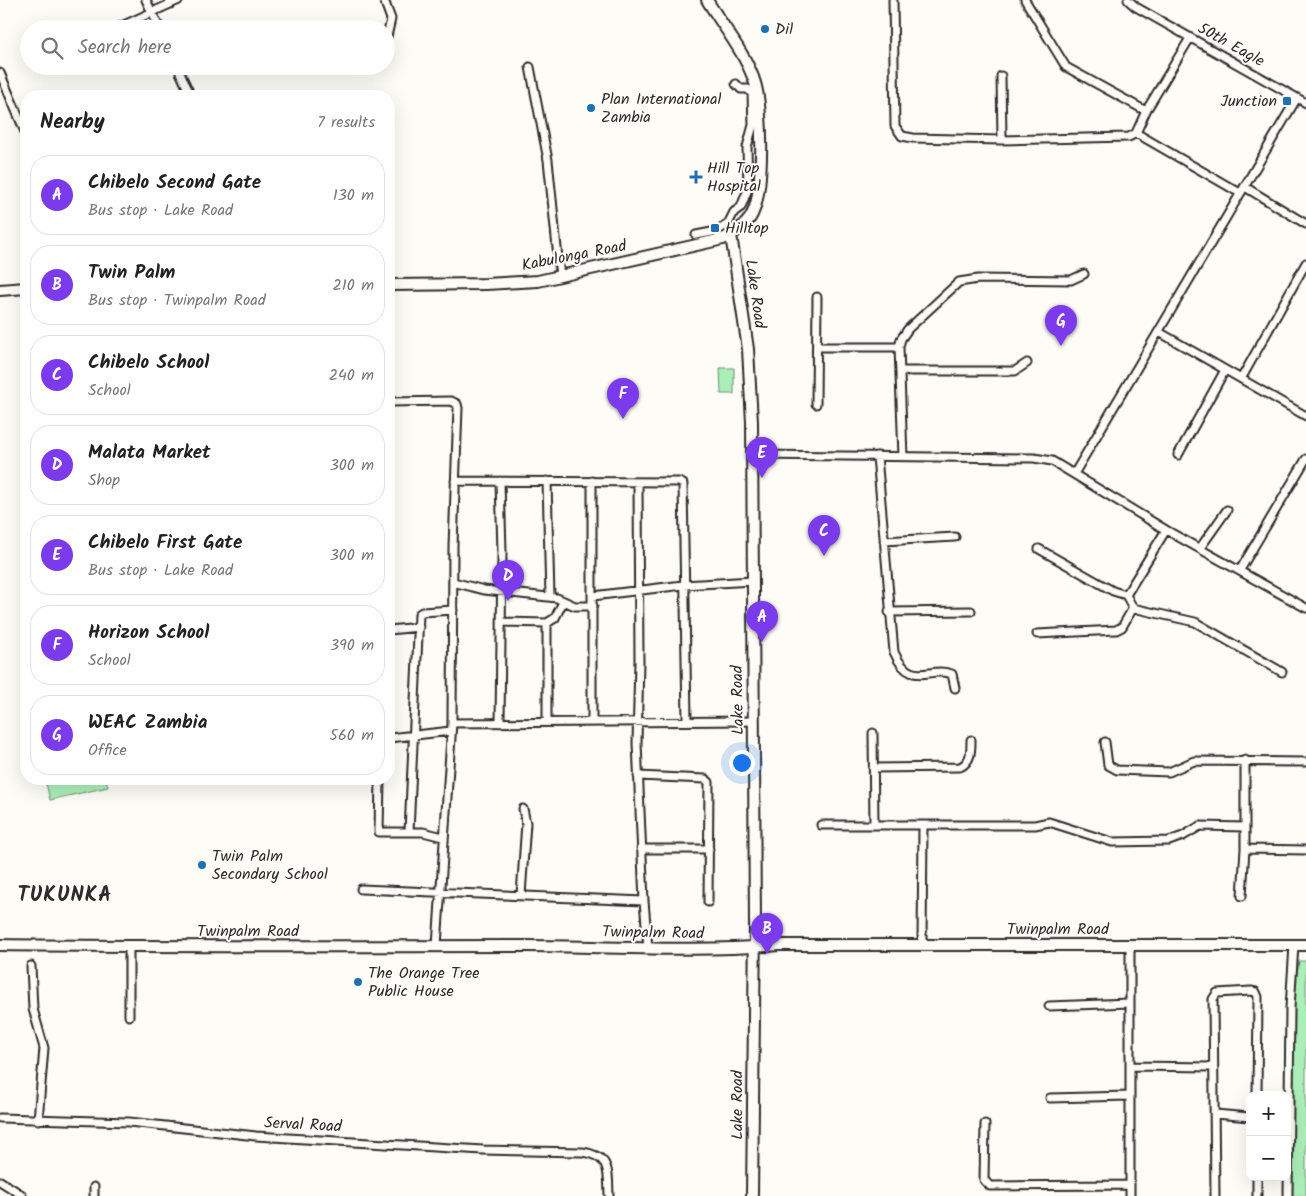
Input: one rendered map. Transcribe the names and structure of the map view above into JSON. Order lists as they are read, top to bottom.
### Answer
{
  "streets": {
    "main road": ["Kabulonga Road", "Lake Road", "Twinpalm Road"],
    "street": ["50th Eagle", "Serval Road"]
  },
  "crossings": [
    ["Kabulonga Road", "Lake Road"],
    ["Lake Road", "Twinpalm Road"]
  ],
  "districts": ["TUKUNKA"],
  "places": {
    "other": [
      "Dil",
      "Plan International Zambia",
      "Twin Palm Secondary School",
      "The Orange Tree Public House"
    ],
    "transit": ["Junction", "Hilltop"],
    "health": ["Hill Top Hospital"]
  },
  "page": {
    "search": "Search here",
    "heading": ["Nearby", "7 results"],
    "list": [
      {
        "mark": "A",
        "name": "Chibelo Second Gate",
        "note": "Bus stop · Lake Road",
        "value": "130 m"
      },
      {
        "mark": "B",
        "name": "Twin Palm",
        "note": "Bus stop · Twinpalm Road",
        "value": "210 m"
      },
      {
        "mark": "C",
        "name": "Chibelo School",
        "note": "School",
        "value": "240 m"
      },
      {
        "mark": "D",
        "name": "Malata Market",
        "note": "Shop",
        "value": "300 m"
      },
      {
        "mark": "E",
        "name": "Chibelo First Gate",
        "note": "Bus stop · Lake Road",
        "value": "300 m"
      },
      {
        "mark": "F",
        "name": "Horizon School",
        "note": "School",
        "value": "390 m"
      },
      {
        "mark": "G",
        "name": "WEAC Zambia",
        "note": "Office",
        "value": "560 m"
      }
    ],
    "pins": [
      "G",
      "F",
      "E",
      "C",
      "D",
      "A",
      "B"
    ],
    "map_buttons": ["+", "−"]
  }
}
